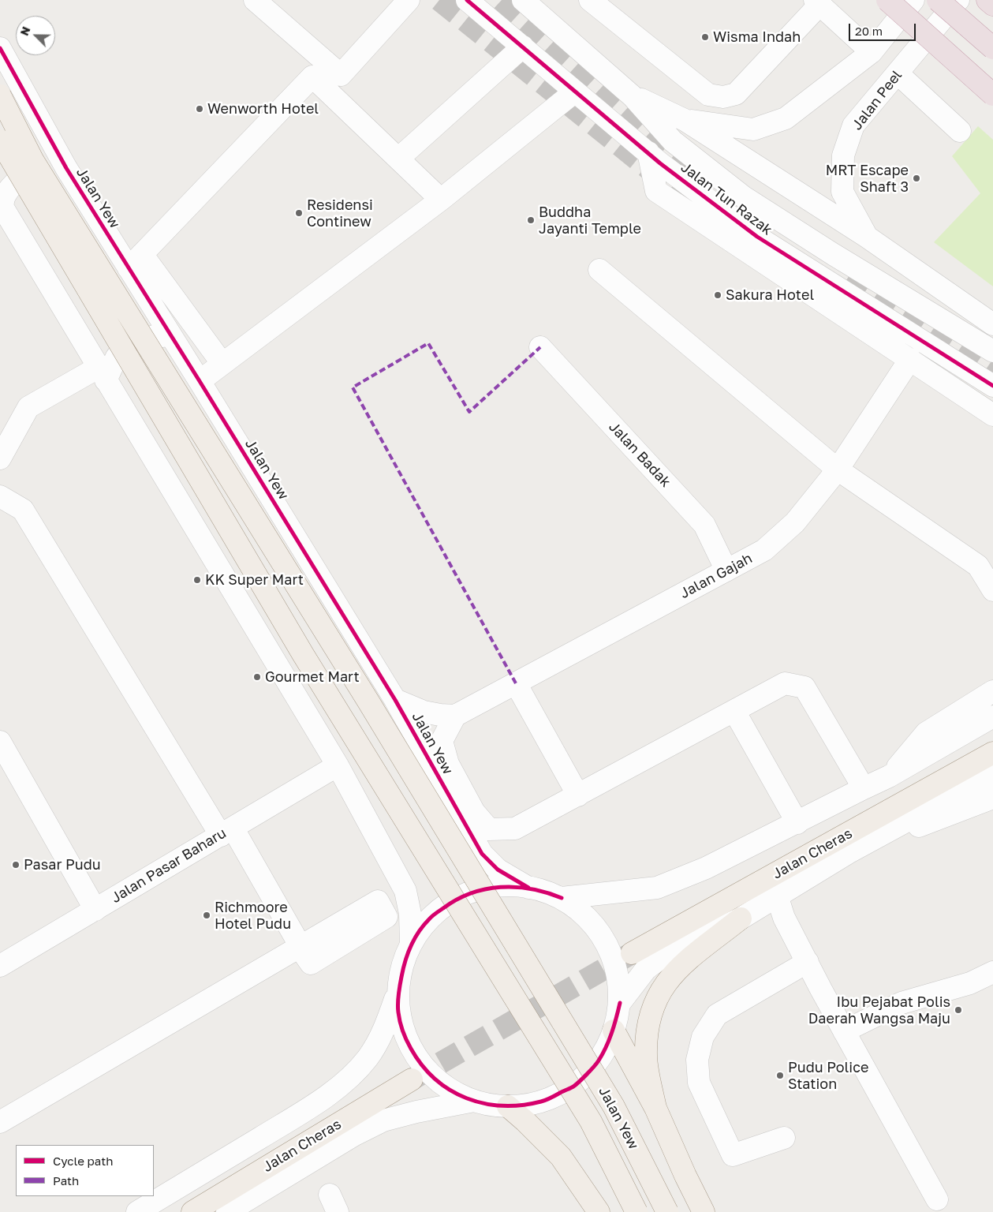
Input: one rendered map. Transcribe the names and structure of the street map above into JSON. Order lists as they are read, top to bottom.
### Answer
{
  "streets": {
    "main road": ["Jalan Yew", "Jalan Cheras"],
    "street": [
      "Jalan Peel",
      "Jalan Tun Razak",
      "Jalan Badak",
      "Jalan Gajah",
      "Jalan Pasar Baharu"
    ]
  },
  "crossings": [
    ["Jalan Badak", "Jalan Gajah"]
  ],
  "places": [
    "Wisma Indah",
    "Wenworth Hotel",
    "MRT Escape Shaft 3",
    "Residensi Continew",
    "Buddha Jayanti Temple",
    "Sakura Hotel",
    "KK Super Mart",
    "Gourmet Mart",
    "Pasar Pudu",
    "Richmoore Hotel Pudu",
    "Ibu Pejabat Polis Daerah Wangsa Maju",
    "Pudu Police Station"
  ],
  "legend": ["Cycle path", "Path"],
  "scale_bar": "20 m",
  "north": "top left"
}
